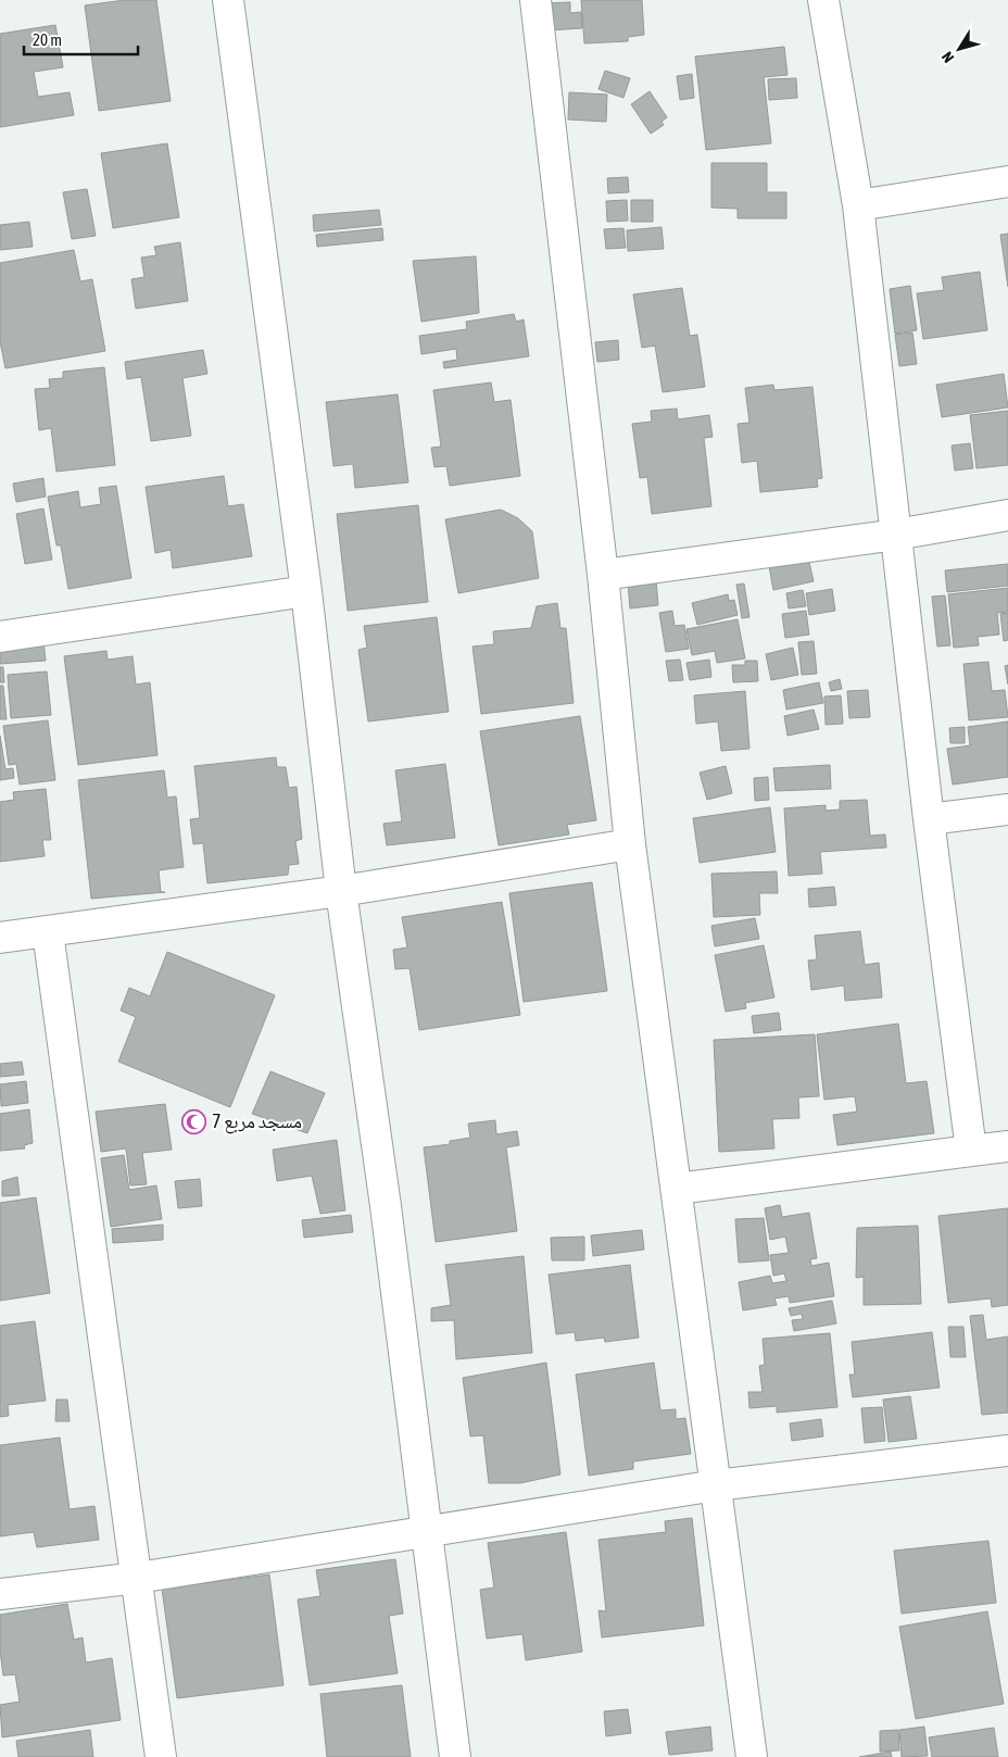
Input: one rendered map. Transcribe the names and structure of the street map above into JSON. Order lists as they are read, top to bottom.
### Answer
{
  "places": {
    "mosque": ["مسجد مربع 7"]
  },
  "scale_bar": "20 m",
  "north": "bottom left"
}
